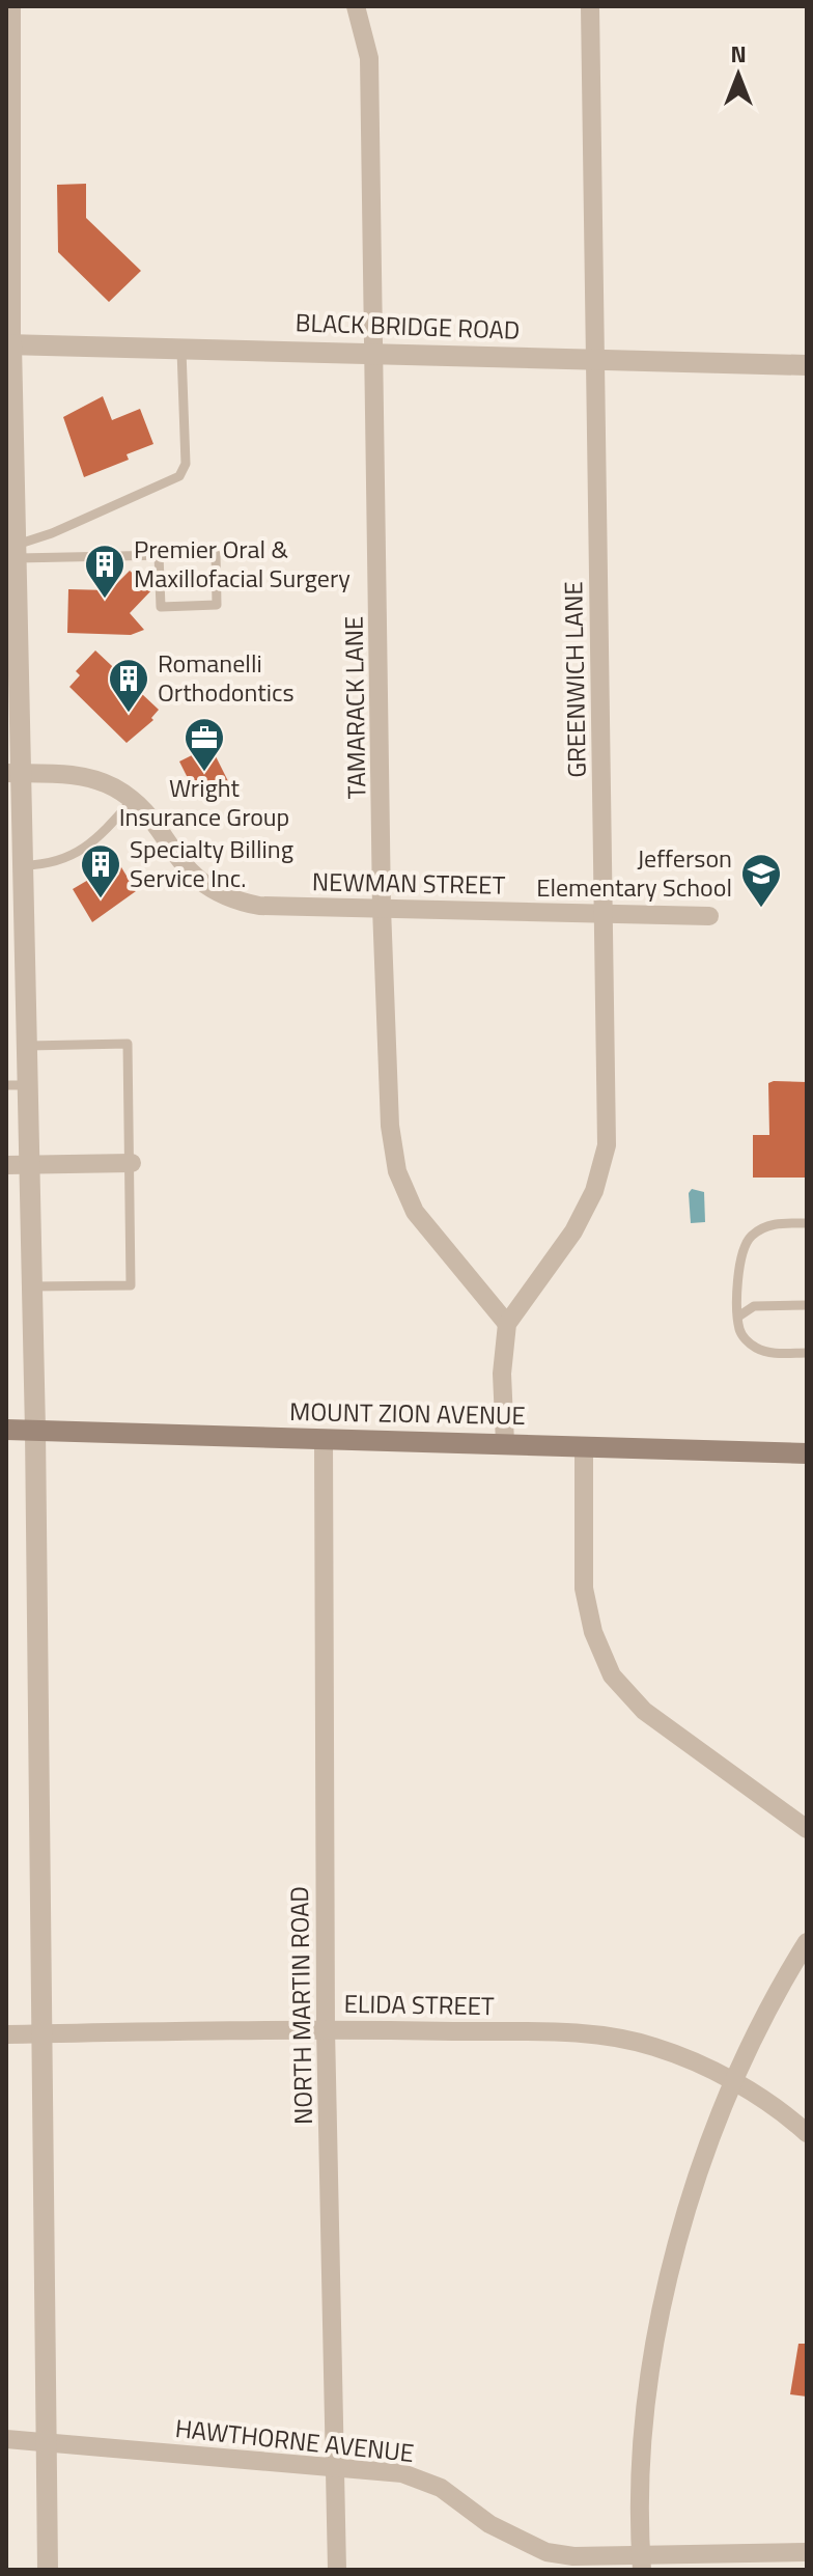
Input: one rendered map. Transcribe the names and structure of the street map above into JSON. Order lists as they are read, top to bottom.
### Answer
{
  "streets": {
    "main road": ["MOUNT ZION AVENUE"],
    "street": [
      "BLACK BRIDGE ROAD",
      "GREENWICH LANE",
      "TAMARACK LANE",
      "NEWMAN STREET",
      "NORTH MARTIN ROAD",
      "ELIDA STREET",
      "HAWTHORNE AVENUE"
    ]
  },
  "crossings": [
    ["BLACK BRIDGE ROAD", "GREENWICH LANE"],
    ["BLACK BRIDGE ROAD", "TAMARACK LANE"],
    ["GREENWICH LANE", "TAMARACK LANE"],
    ["GREENWICH LANE", "NEWMAN STREET"],
    ["TAMARACK LANE", "NEWMAN STREET"],
    ["MOUNT ZION AVENUE", "NORTH MARTIN ROAD"],
    ["NORTH MARTIN ROAD", "ELIDA STREET"],
    ["NORTH MARTIN ROAD", "HAWTHORNE AVENUE"]
  ],
  "places": {
    "building": ["Premier Oral & Maxillofacial Surgery", "Romanelli Orthodontics", "Specialty Billing Service Inc."],
    "office": ["Wright Insurance Group"],
    "school or university": ["Jefferson Elementary School"]
  },
  "north": "top"
}
